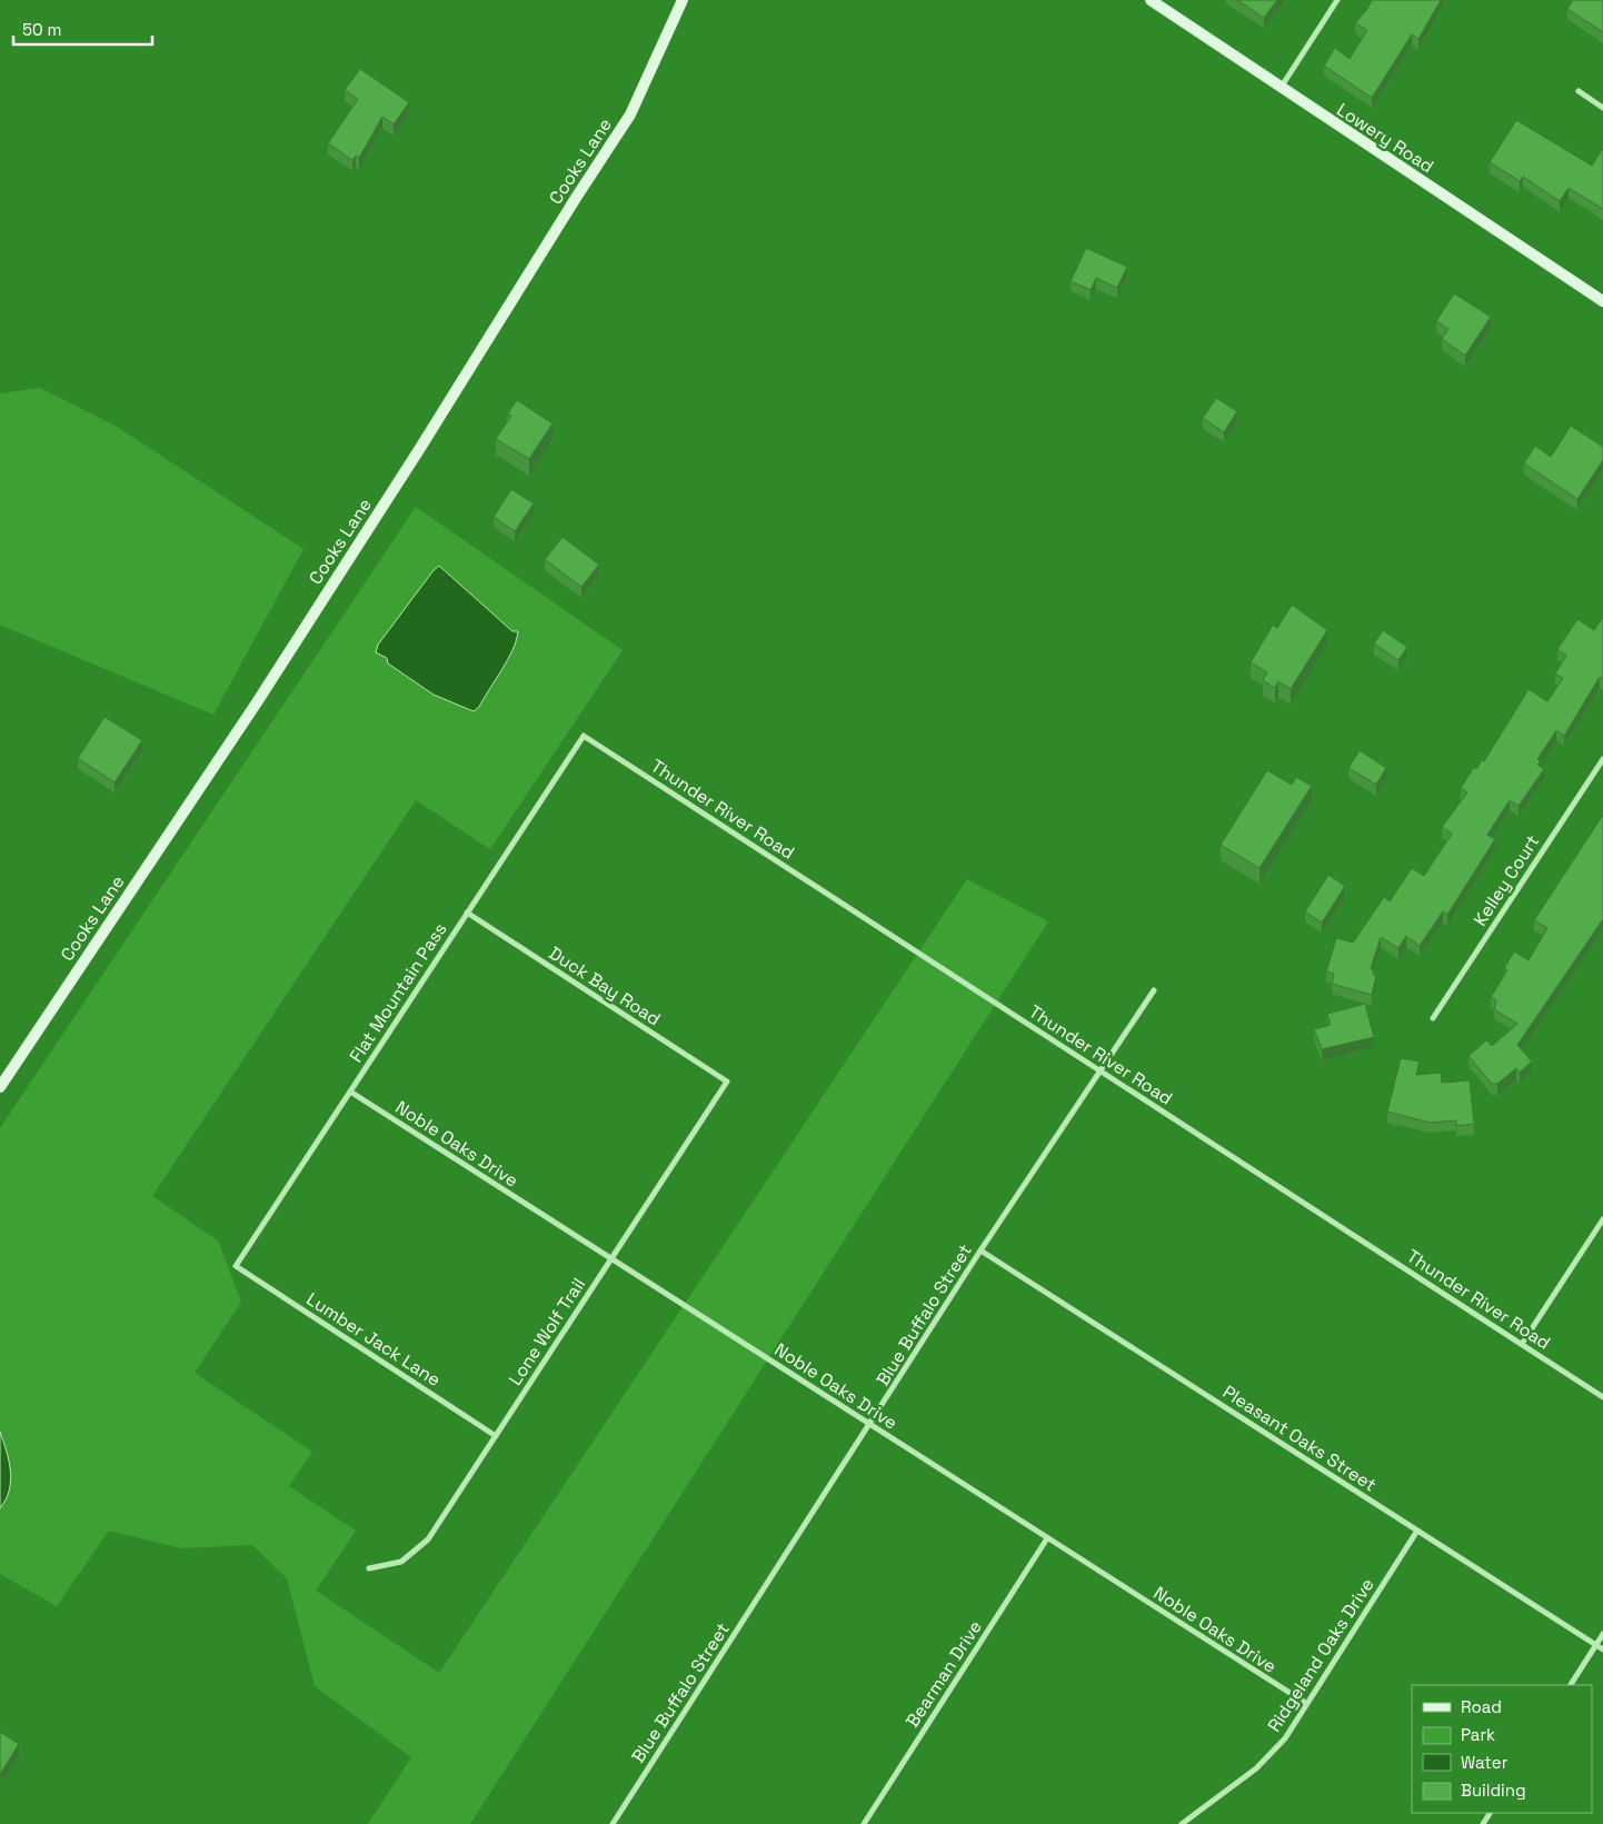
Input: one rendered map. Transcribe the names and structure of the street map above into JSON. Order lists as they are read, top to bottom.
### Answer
{
  "streets": {
    "street": [
      "Lowery Road",
      "Cooks Lane",
      "Thunder River Road",
      "Kelley Court",
      "Duck Bay Road",
      "Flat Mountain Pass",
      "Noble Oaks Drive",
      "Blue Buffalo Street",
      "Lone Wolf Trail",
      "Lumber Jack Lane",
      "Pleasant Oaks Street",
      "Ridgeland Oaks Drive",
      "Bearman Drive"
    ]
  },
  "crossings": [
    ["Thunder River Road", "Flat Mountain Pass"],
    ["Thunder River Road", "Blue Buffalo Street"],
    ["Duck Bay Road", "Flat Mountain Pass"],
    ["Duck Bay Road", "Lone Wolf Trail"],
    ["Flat Mountain Pass", "Noble Oaks Drive"],
    ["Flat Mountain Pass", "Lumber Jack Lane"],
    ["Noble Oaks Drive", "Blue Buffalo Street"],
    ["Noble Oaks Drive", "Lone Wolf Trail"],
    ["Noble Oaks Drive", "Ridgeland Oaks Drive"],
    ["Noble Oaks Drive", "Bearman Drive"],
    ["Blue Buffalo Street", "Pleasant Oaks Street"],
    ["Lone Wolf Trail", "Lumber Jack Lane"],
    ["Pleasant Oaks Street", "Ridgeland Oaks Drive"]
  ],
  "legend": [
    "Road",
    "Park",
    "Water",
    "Building"
  ],
  "scale_bar": "50 m"
}
